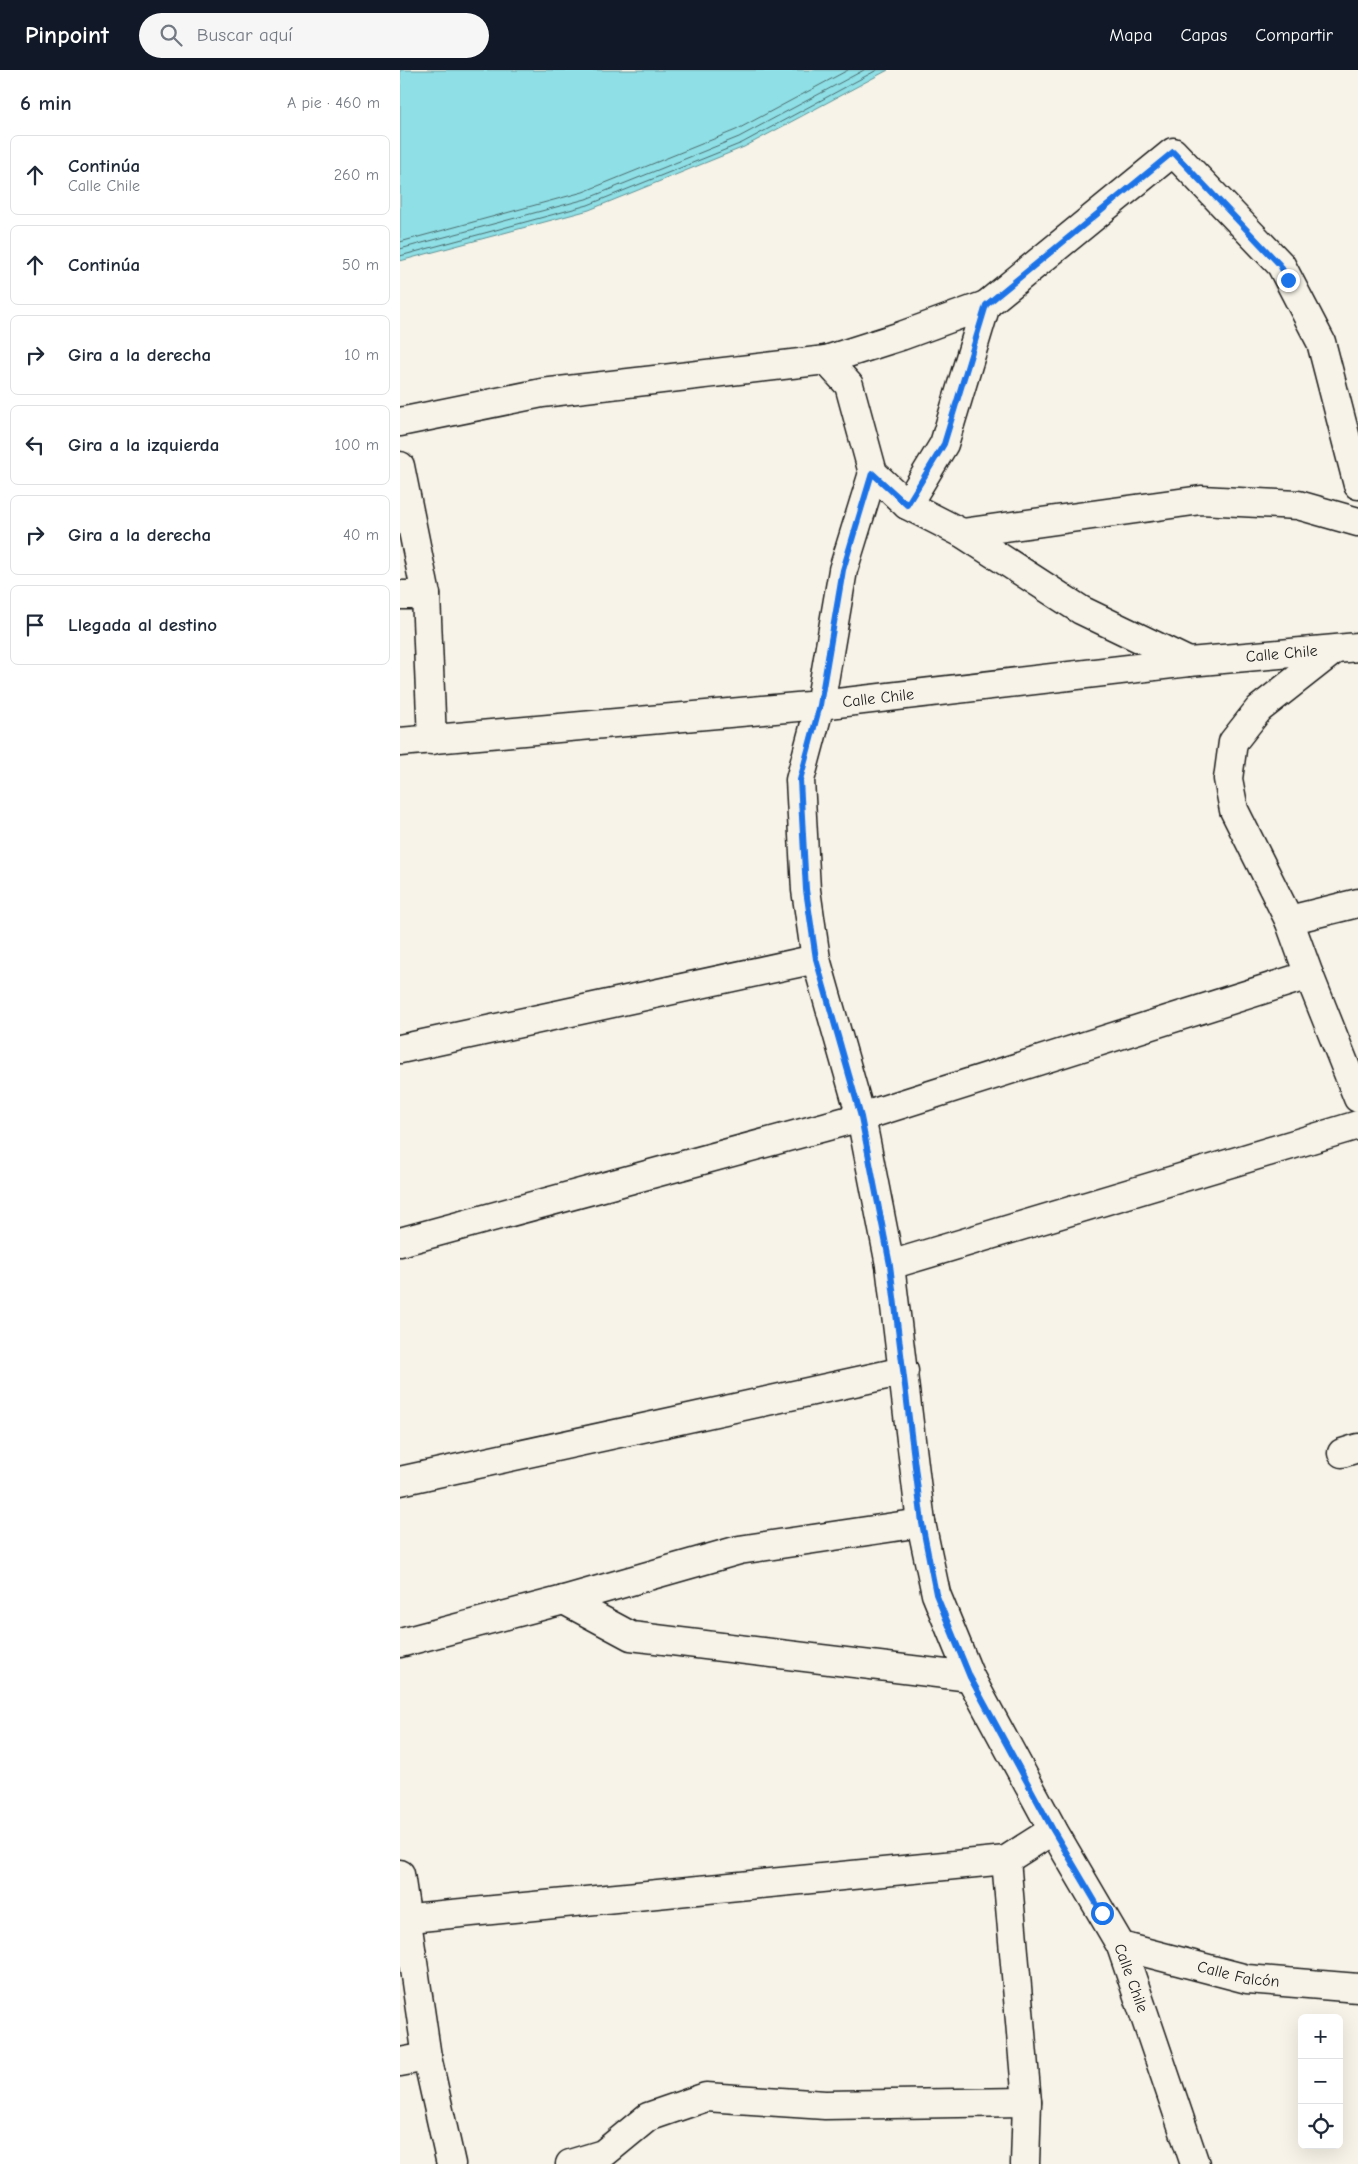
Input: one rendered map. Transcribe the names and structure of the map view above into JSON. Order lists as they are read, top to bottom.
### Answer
{
  "streets": {
    "street": ["Calle Chile", "Calle Falcón"]
  },
  "crossings": [
    ["Calle Chile", "Calle Falcón"]
  ],
  "page": {
    "header": "Pinpoint",
    "search": "Buscar aquí",
    "nav": ["Mapa", "Capas", "Compartir"],
    "heading": ["6 min", "A pie · 460 m"],
    "list": [
      ["Continúa", "Calle Chile", "260 m"],
      ["Continúa", "50 m"],
      ["Gira a la derecha", "10 m"],
      ["Gira a la izquierda", "100 m"],
      ["Gira a la derecha", "40 m"],
      "Llegada al destino"
    ],
    "map_buttons": ["+", "−"]
  }
}
